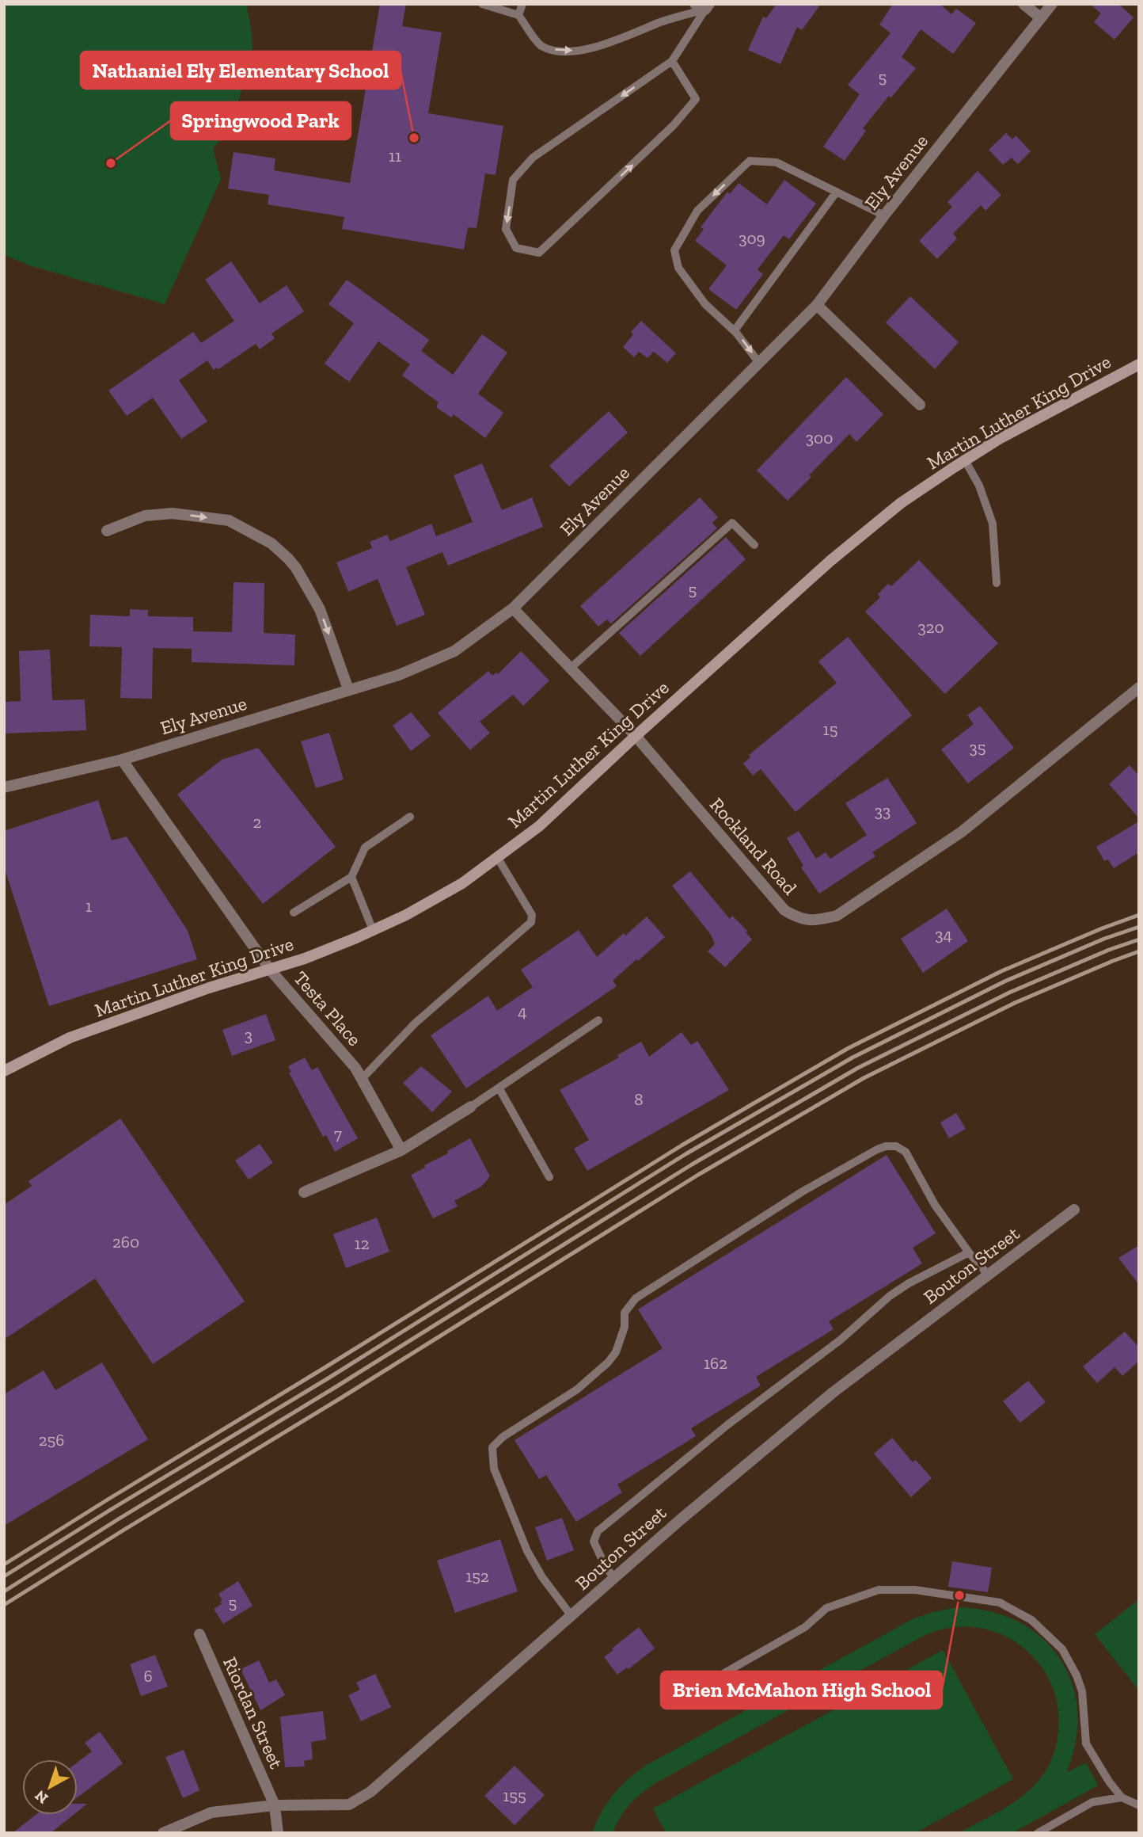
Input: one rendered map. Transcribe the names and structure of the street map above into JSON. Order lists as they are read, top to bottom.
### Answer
{
  "streets": {
    "main road": ["Martin Luther King Drive"],
    "street": [
      "Ely Avenue",
      "Rockland Road",
      "Testa Place",
      "Bouton Street",
      "Riordan Street"
    ]
  },
  "crossings": [
    ["Ely Avenue", "Rockland Road"],
    ["Ely Avenue", "Testa Place"],
    ["Martin Luther King Drive", "Rockland Road"],
    ["Martin Luther King Drive", "Testa Place"],
    ["Bouton Street", "Riordan Street"]
  ],
  "places": ["Nathaniel Ely Elementary School", "Springwood Park", "Brien McMahon High School"],
  "house_numbers": [
    "5",
    "11",
    "309",
    "300",
    "5",
    "320",
    "15",
    "35",
    "33",
    "2",
    "1",
    "34",
    "4",
    "3",
    "8",
    "7",
    "260",
    "12",
    "162",
    "256",
    "152",
    "5",
    "6",
    "155"
  ],
  "north": "bottom left"
}
